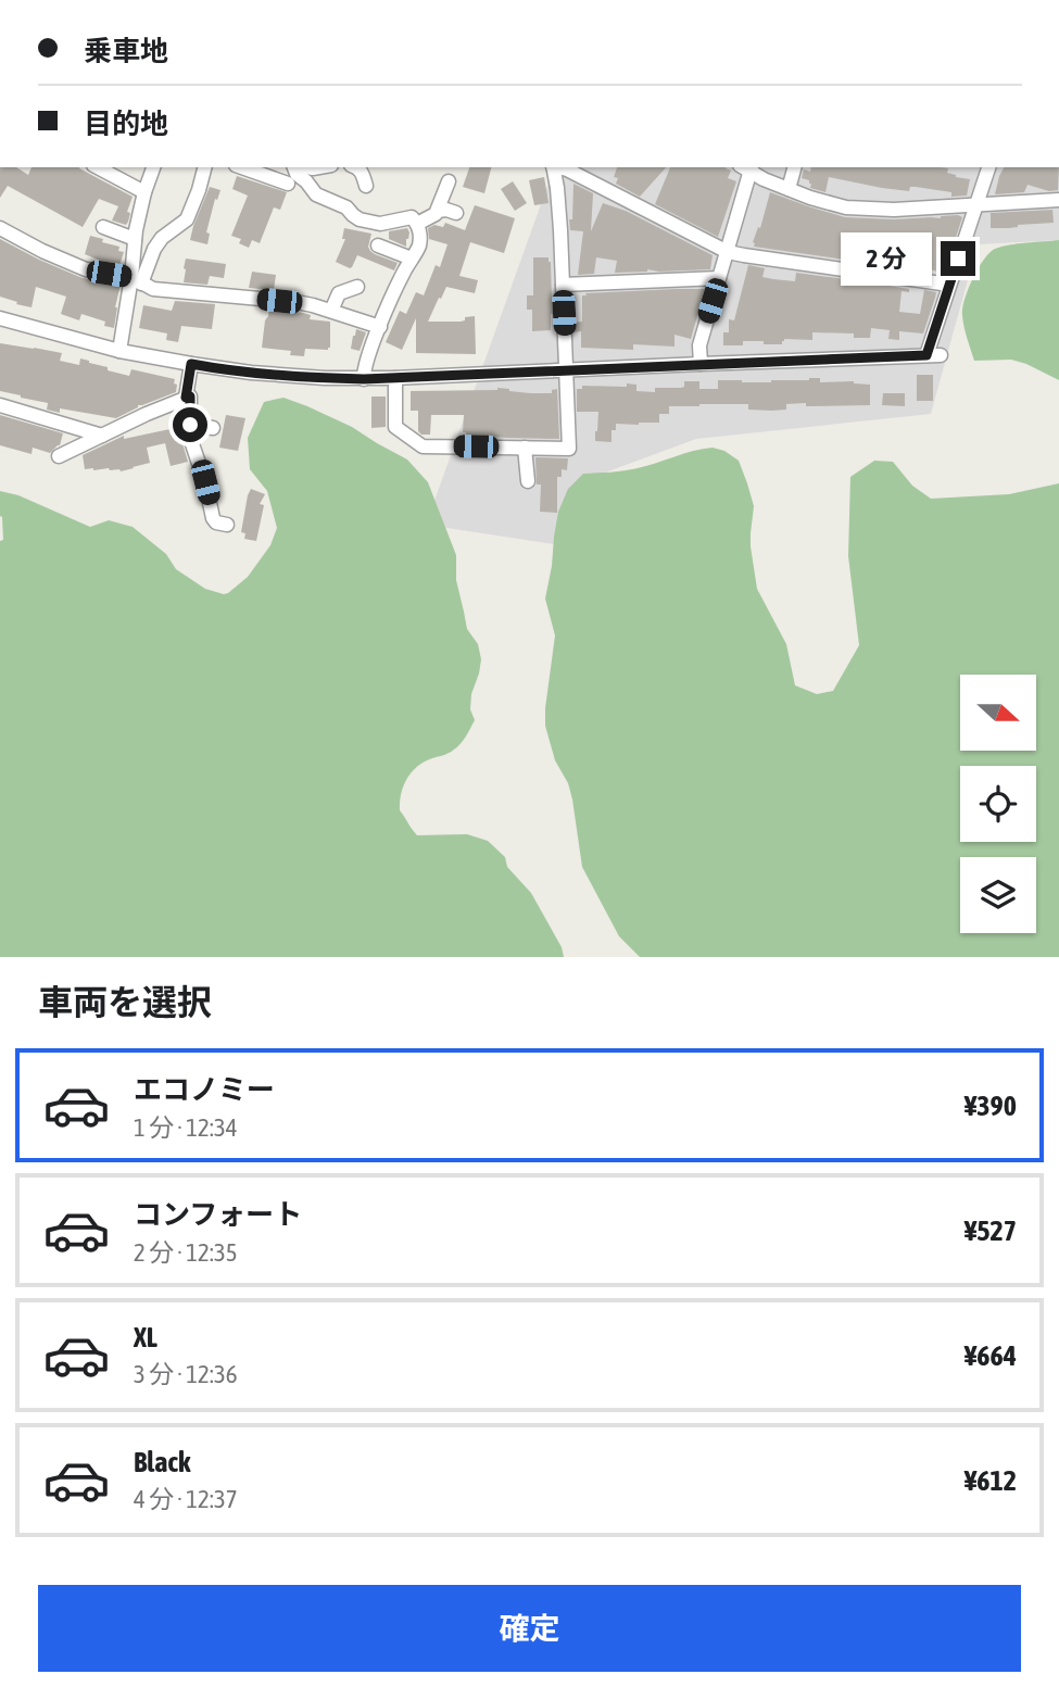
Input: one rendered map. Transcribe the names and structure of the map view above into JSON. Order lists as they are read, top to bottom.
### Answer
{
  "north": "right",
  "page": {
    "banner": ["乗車地", "目的地"],
    "bubble": "2 分",
    "heading": "車両を選択",
    "list": [
      {
        "name": "エコノミー",
        "note": "1 分 · 12:34",
        "value": "¥390"
      },
      {
        "name": "コンフォート",
        "note": "2 分 · 12:35",
        "value": "¥527"
      },
      {
        "name": "XL",
        "note": "3 分 · 12:36",
        "value": "¥664"
      },
      {
        "name": "Black",
        "note": "4 分 · 12:37",
        "value": "¥612"
      }
    ],
    "buttons": "確定"
  }
}
